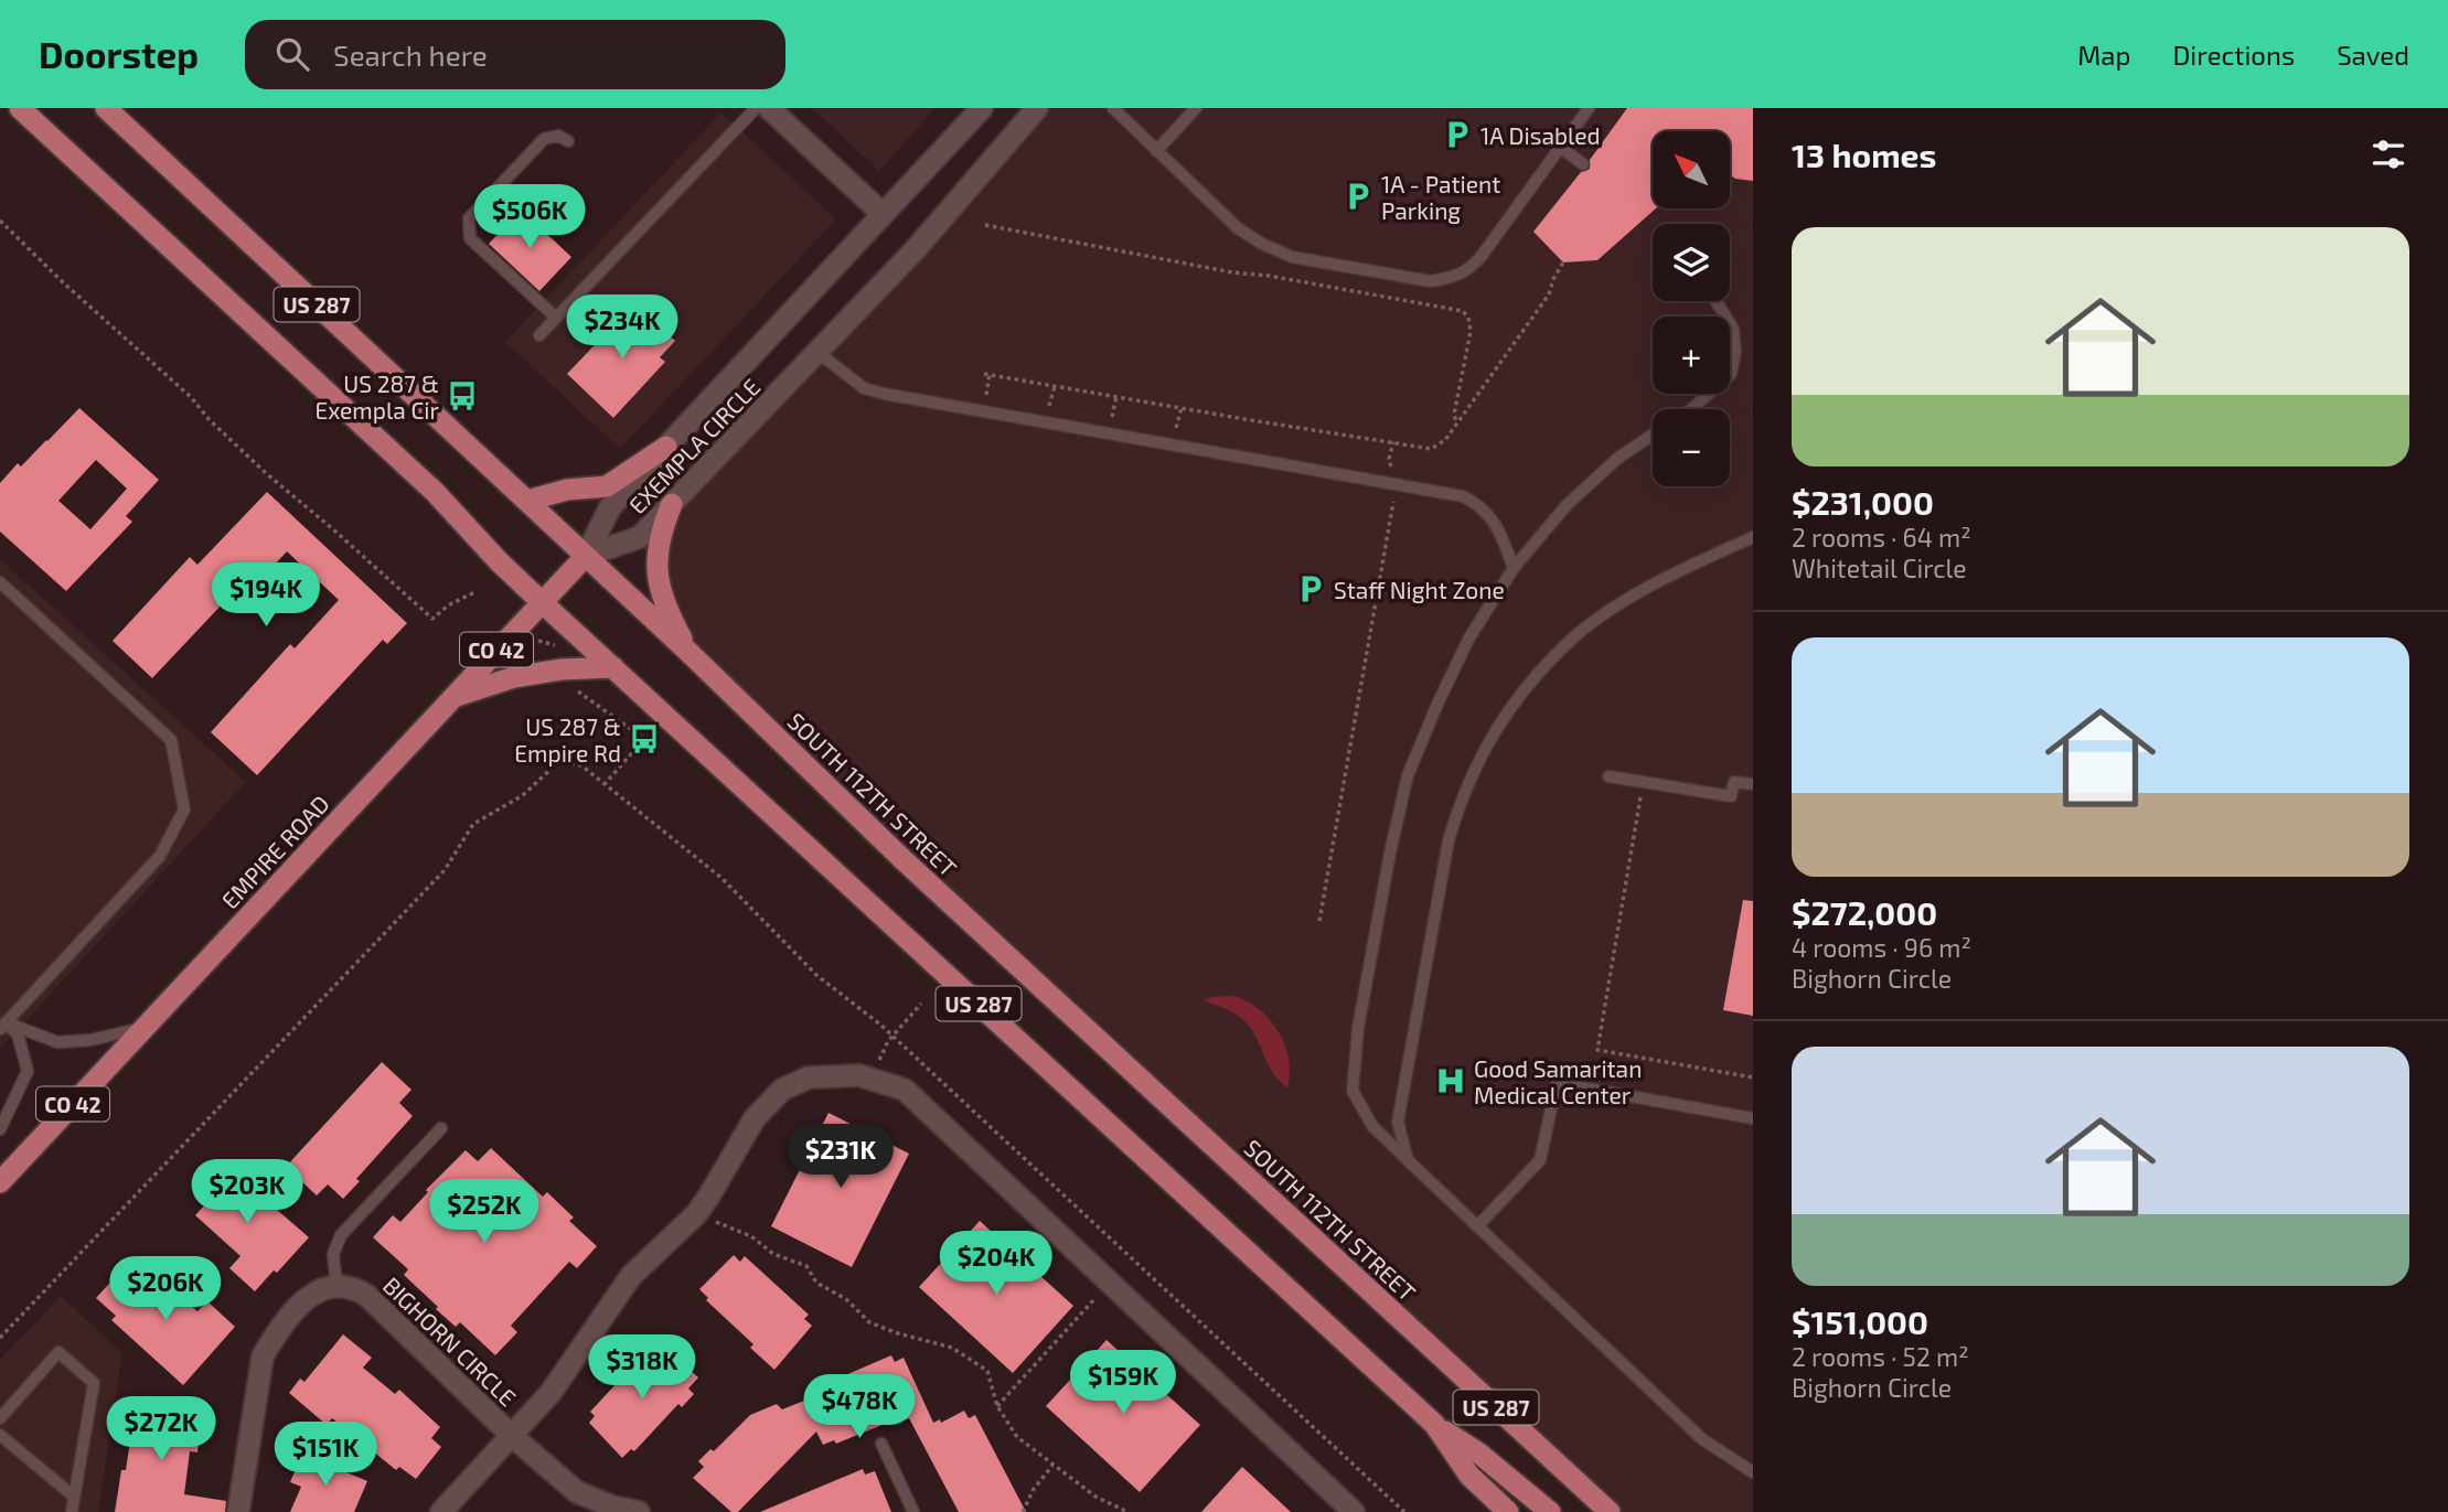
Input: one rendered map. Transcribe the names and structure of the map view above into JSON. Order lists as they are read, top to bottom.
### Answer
{
  "streets": {
    "main road": [
      "US 287",
      "CO 42",
      "SOUTH 112TH STREET",
      "EMPIRE ROAD"
    ],
    "street": ["EXEMPLA CIRCLE", "BIGHORN CIRCLE"]
  },
  "crossings": [
    ["US 287", "EMPIRE ROAD"],
    ["EXEMPLA CIRCLE", "SOUTH 112TH STREET"],
    ["EXEMPLA CIRCLE", "EMPIRE ROAD"],
    ["SOUTH 112TH STREET", "EMPIRE ROAD"]
  ],
  "places": {
    "parking": ["1A Disabled", "1A - Patient Parking", "Staff Night Zone"],
    "bus stop": ["US 287 & Exempla Cir", "US 287 & Empire Rd"],
    "hospital": ["Good Samaritan Medical Center"]
  },
  "north": "top left",
  "page": {
    "header": "Doorstep",
    "search": "Search here",
    "nav": ["Map", "Directions", "Saved"],
    "heading": "13 homes",
    "map_buttons": ["+", "−"],
    "price": [
      "$506K",
      "$234K",
      "$194K",
      "$231K",
      "$203K",
      "$252K",
      "$204K",
      "$206K",
      "$318K",
      "$159K",
      "$478K",
      "$272K",
      "$151K"
    ],
    "list": [
      {
        "name": "$231,000",
        "note": "2 rooms · 64 m² · Whitetail Circle"
      },
      {
        "name": "$272,000",
        "note": "4 rooms · 96 m² · Bighorn Circle"
      },
      {
        "name": "$151,000",
        "note": "2 rooms · 52 m² · Bighorn Circle"
      }
    ]
  }
}
